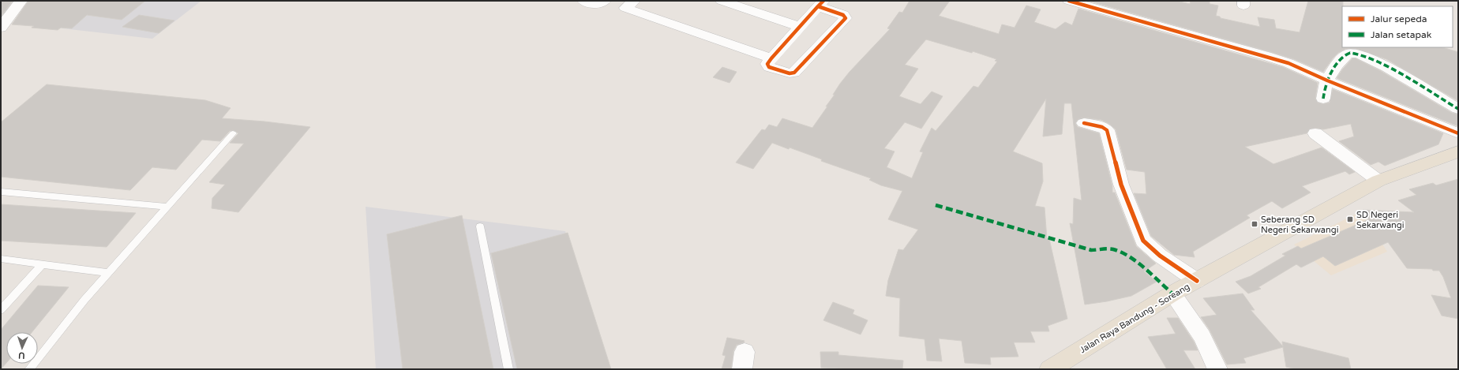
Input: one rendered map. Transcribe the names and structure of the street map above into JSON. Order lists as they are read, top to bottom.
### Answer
{
  "streets": {
    "main road": ["Jalan Raya Bandung - Soreang"]
  },
  "places": {
    "transit": ["SD Negeri Sekarwangi", "Seberang SD Negeri Sekarwangi"]
  },
  "legend": ["Jalur sepeda", "Jalan setapak"],
  "north": "bottom"
}
